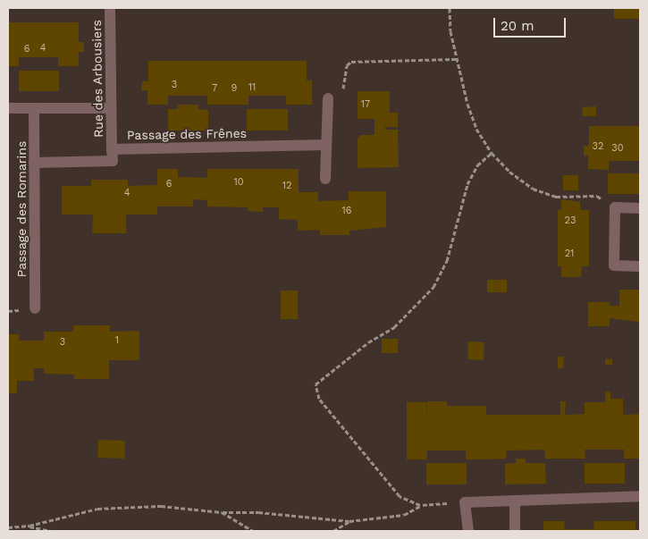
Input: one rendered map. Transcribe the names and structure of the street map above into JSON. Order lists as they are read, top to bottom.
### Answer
{
  "streets": {
    "street": ["Rue des Arbousiers", "Passage des Frênes", "Passage des Romarins"]
  },
  "crossings": [
    ["Rue des Arbousiers", "Passage des Frênes"],
    ["Passage des Frênes", "Passage des Romarins"]
  ],
  "house_numbers": [
    "4",
    "6",
    "3",
    "11",
    "7",
    "9",
    "17",
    "32",
    "30",
    "10",
    "6",
    "12",
    "4",
    "16",
    "23",
    "21",
    "1",
    "3"
  ],
  "scale_bar": "20 m"
}
